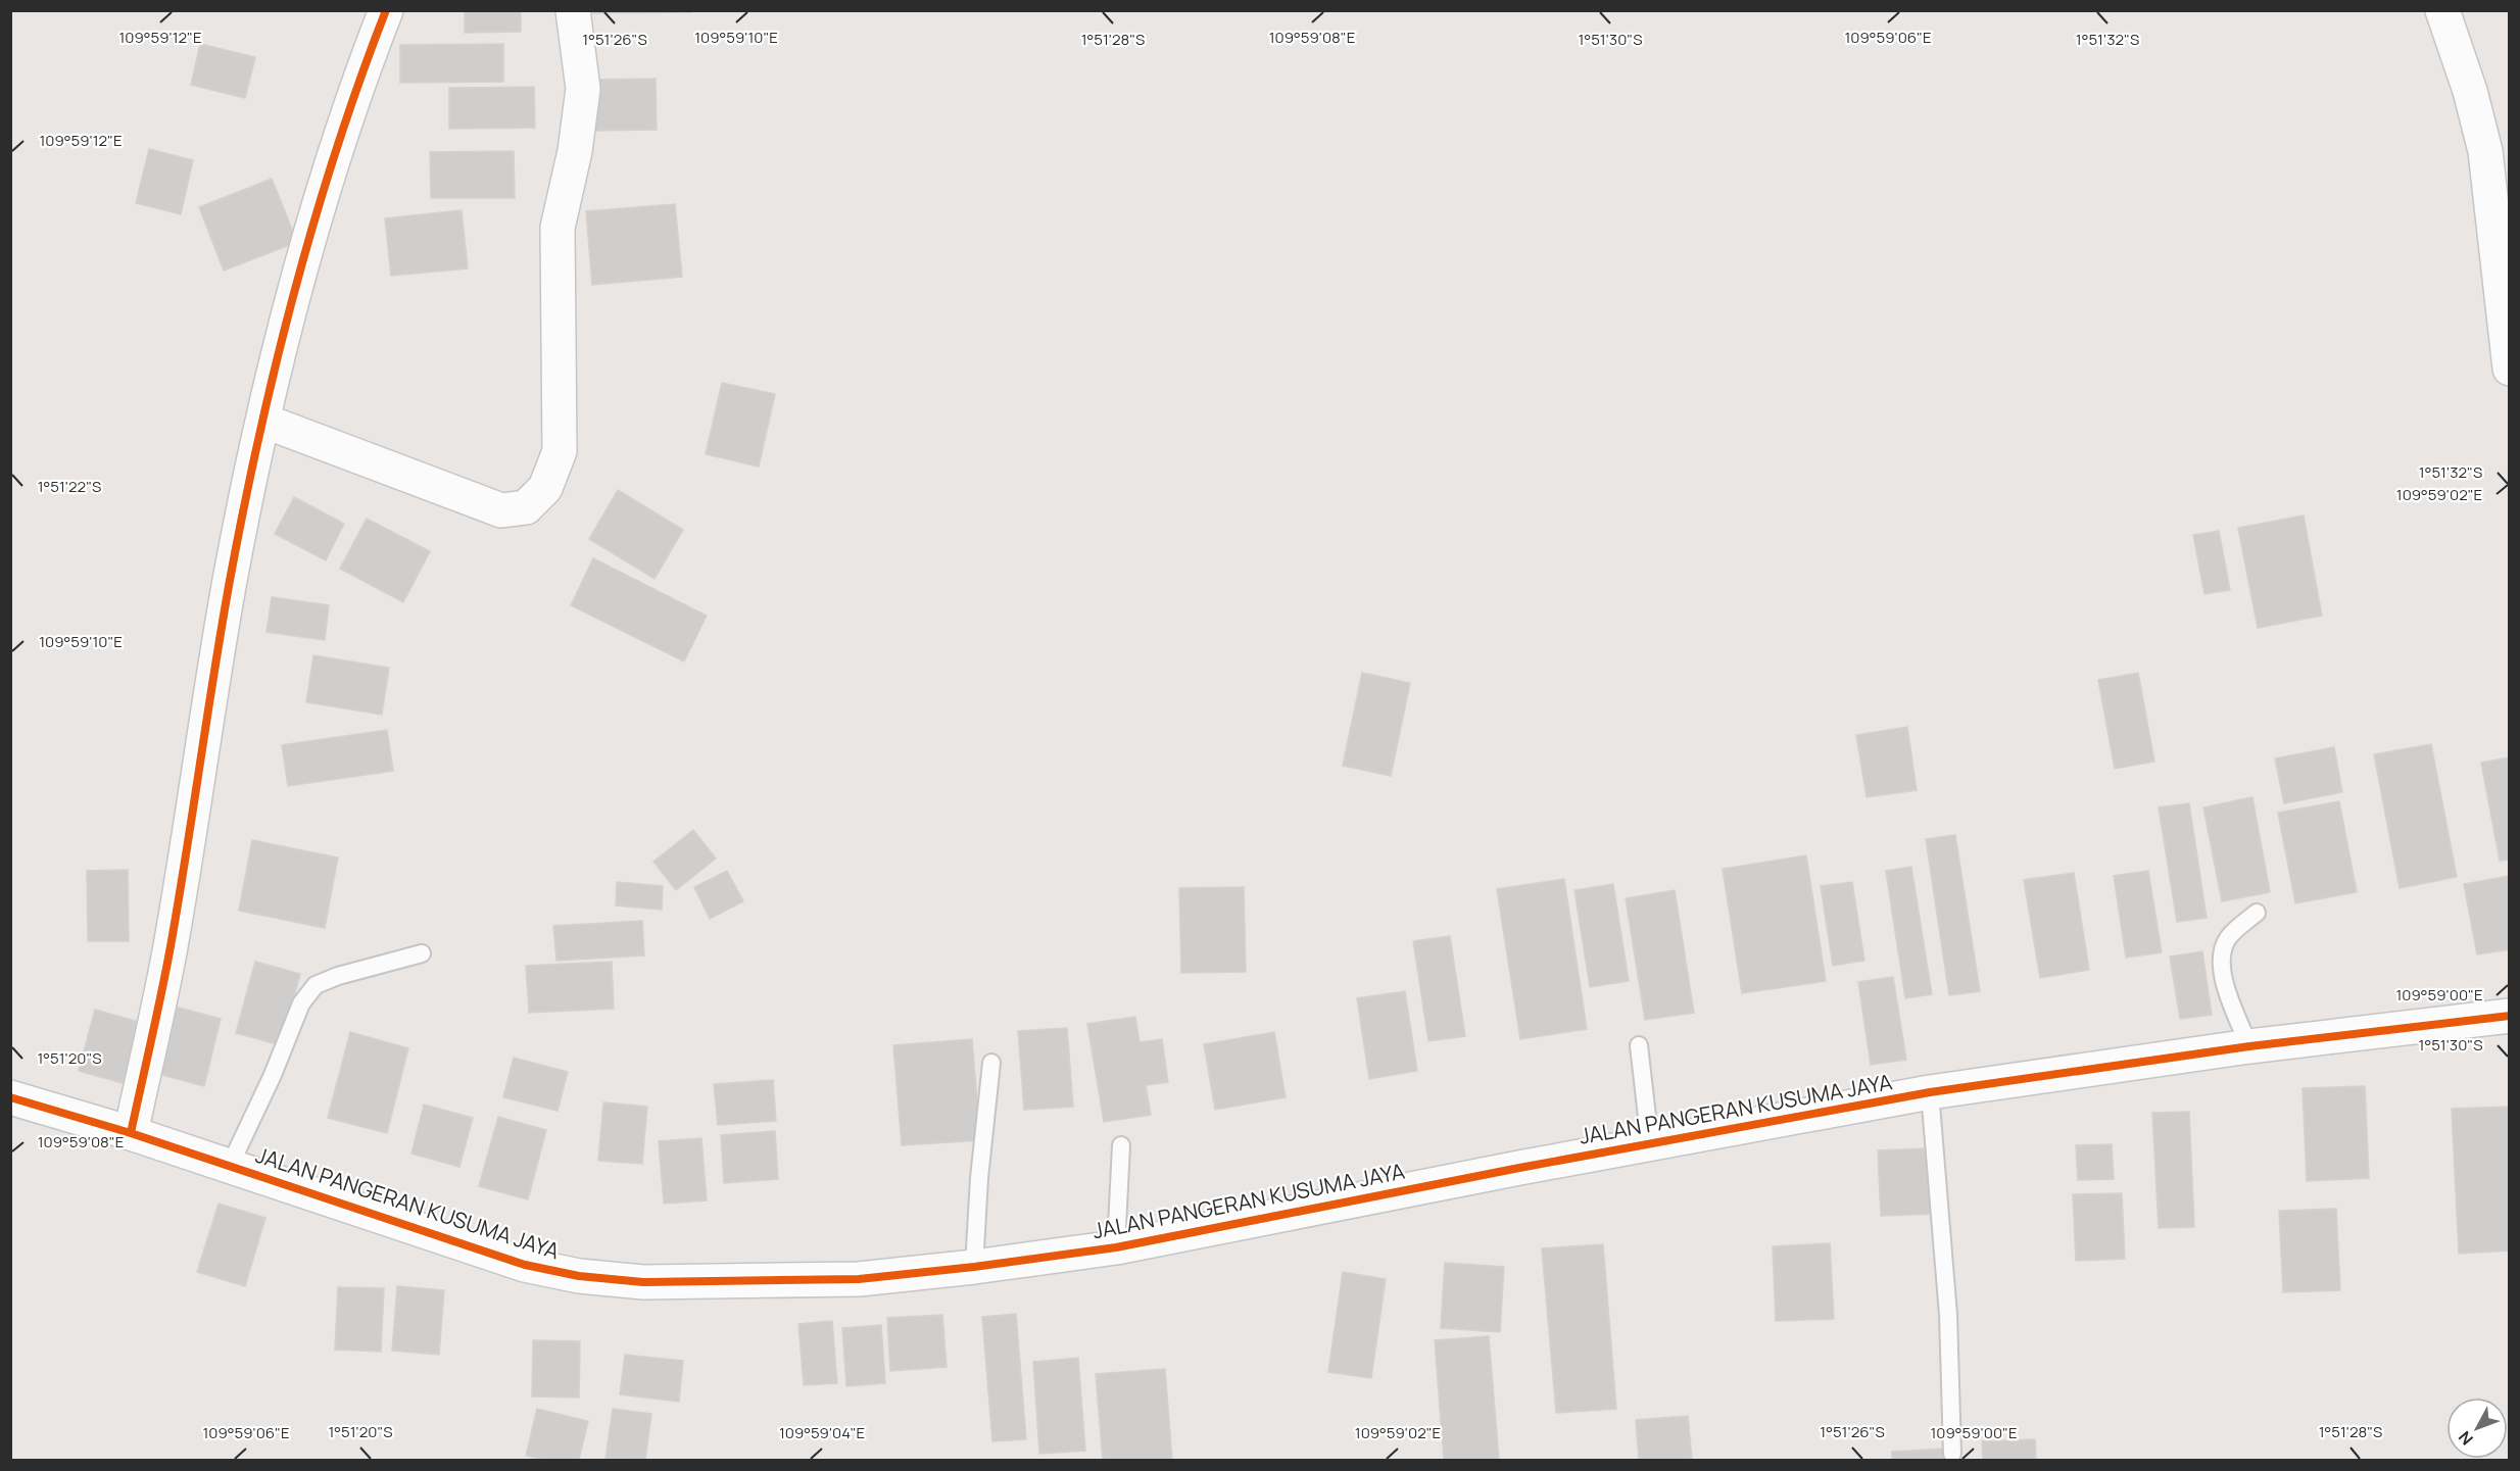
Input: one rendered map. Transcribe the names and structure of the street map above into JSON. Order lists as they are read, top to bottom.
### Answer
{
  "streets": {
    "street": ["JALAN PANGERAN KUSUMA JAYA"]
  },
  "north": "bottom left",
  "coordinates": [
    "109°59'12\"E",
    "109°59'10\"E",
    "109°59'08\"E",
    "109°59'06\"E",
    "1°51'28\"S",
    "1°51'30\"S",
    "1°51'26\"S",
    "1°51'32\"S",
    "1°51'22\"S",
    "109°59'02\"E",
    "109°59'00\"E",
    "1°51'20\"S",
    "109°59'04\"E"
  ]
}
